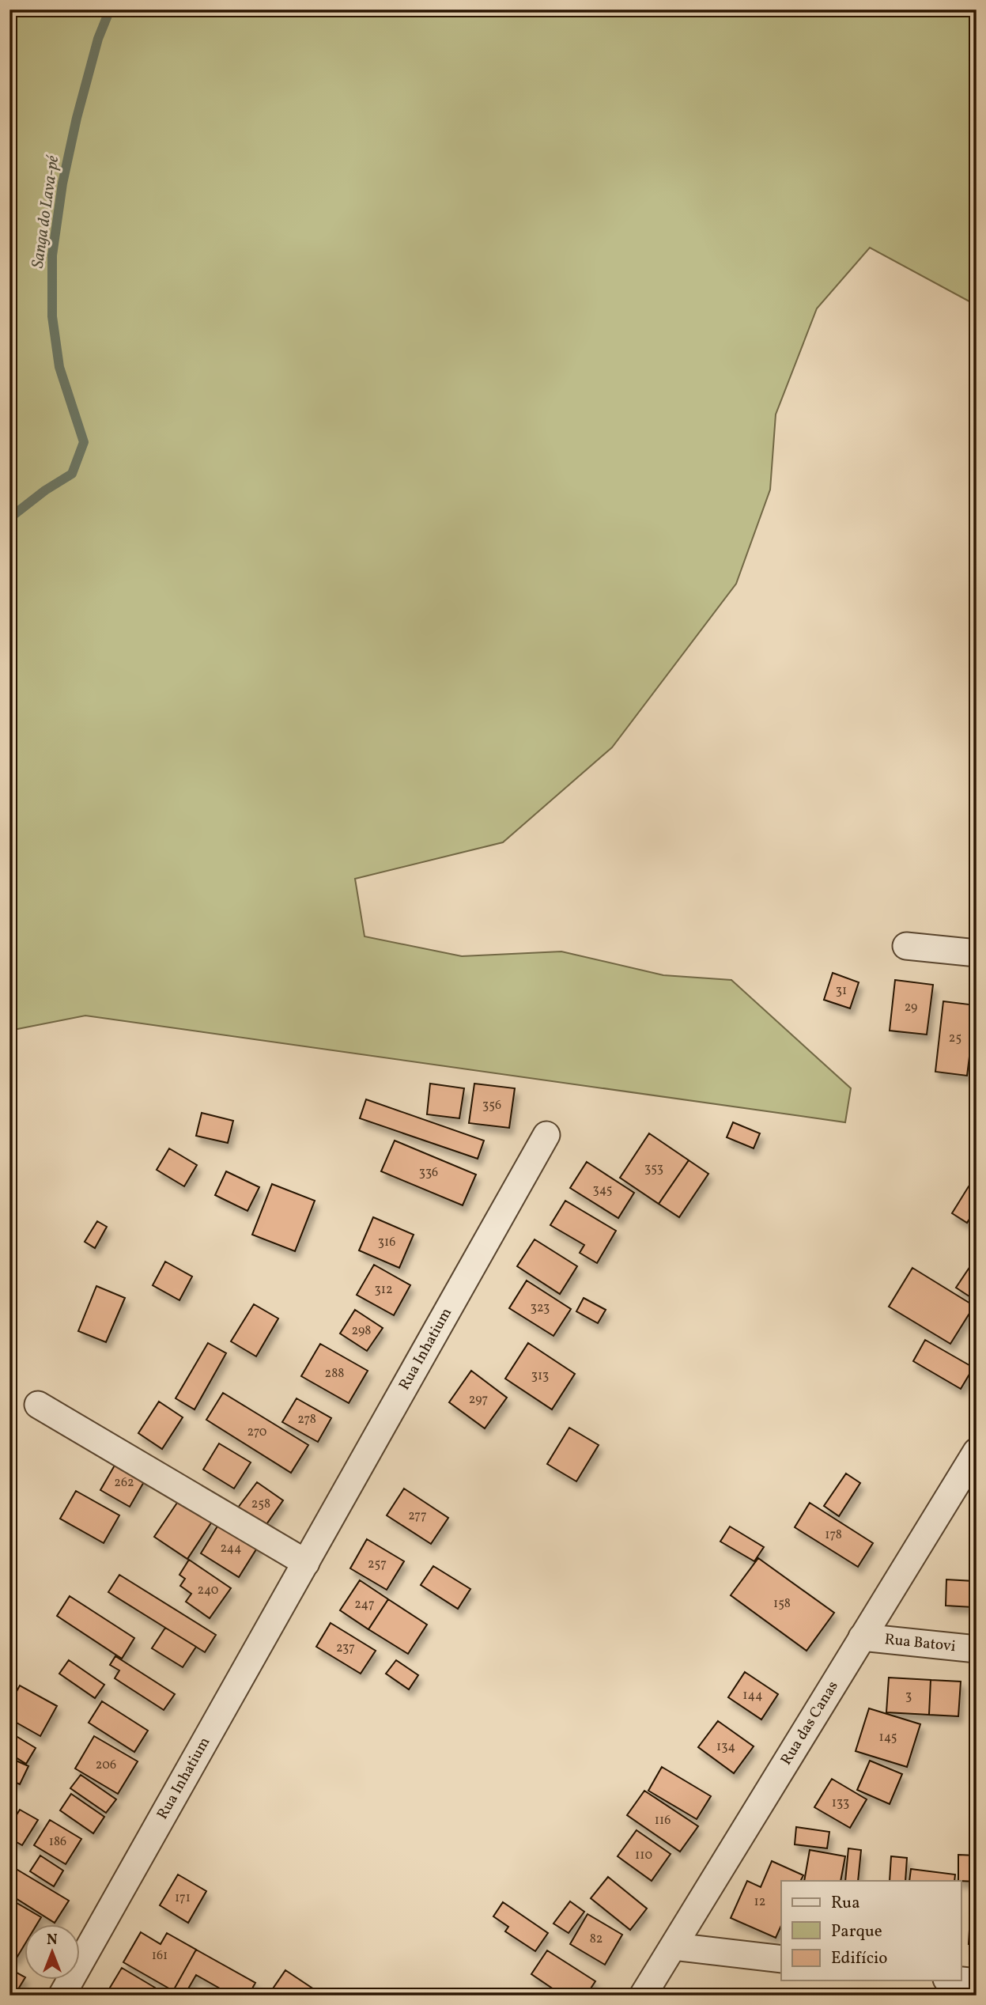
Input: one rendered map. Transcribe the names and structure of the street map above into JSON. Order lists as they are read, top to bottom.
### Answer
{
  "streets": {
    "street": ["Rua Inhatium", "Rua Batovi", "Rua das Canas"]
  },
  "crossings": [
    ["Rua Batovi", "Rua das Canas"]
  ],
  "water": ["Sanga do Lava-pé"],
  "house_numbers": [
    "31",
    "29",
    "25",
    "356",
    "353",
    "336",
    "345",
    "316",
    "312",
    "323",
    "298",
    "288",
    "313",
    "297",
    "278",
    "270",
    "262",
    "258",
    "277",
    "178",
    "244",
    "257",
    "240",
    "158",
    "247",
    "237",
    "144",
    "3",
    "145",
    "134",
    "206",
    "133",
    "116",
    "186",
    "110",
    "171",
    "12",
    "82",
    "161"
  ],
  "legend": ["Rua", "Parque", "Edifício"],
  "north": "top"
}
